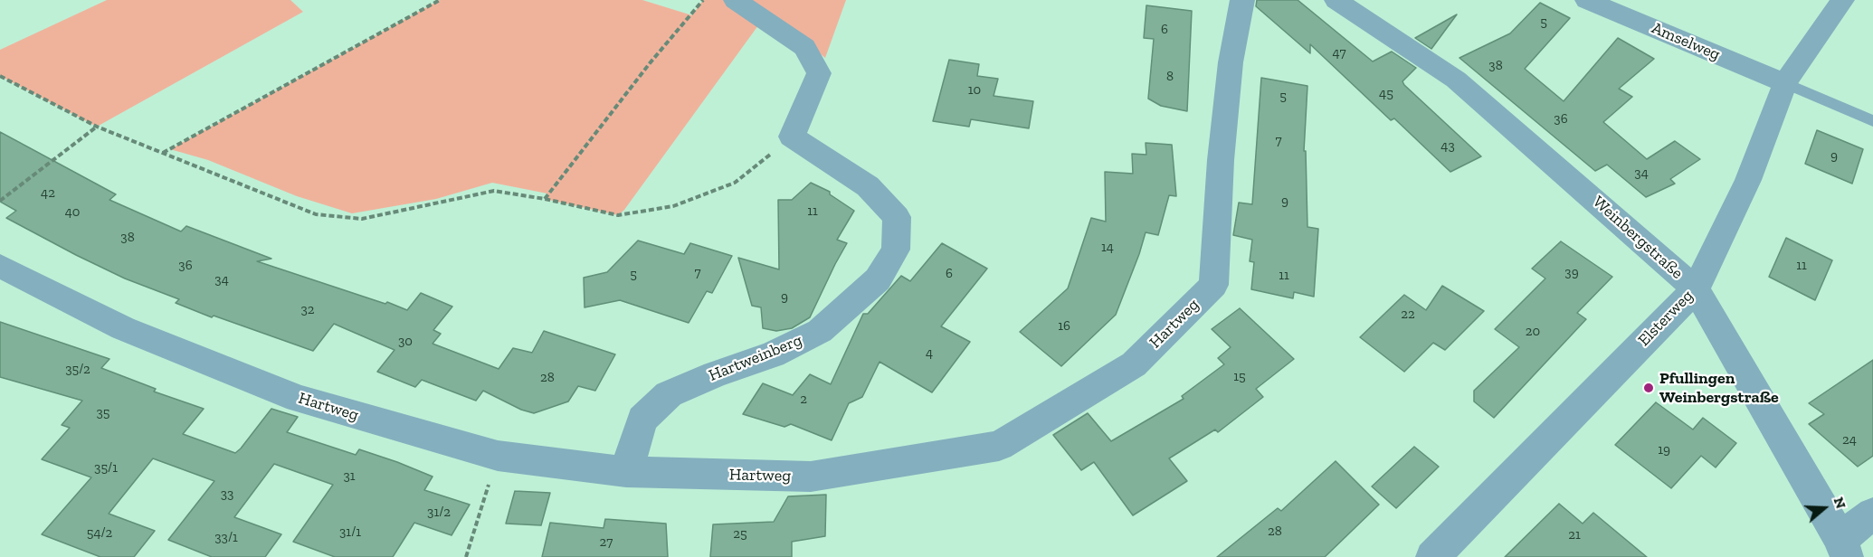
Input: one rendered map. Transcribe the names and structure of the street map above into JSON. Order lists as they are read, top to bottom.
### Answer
{
  "streets": {
    "street": [
      "Amselweg",
      "Weinbergstraße",
      "Elsterweg",
      "Hartweg",
      "Hartweinberg"
    ]
  },
  "crossings": [
    ["Amselweg", "Elsterweg"],
    ["Weinbergstraße", "Elsterweg"],
    ["Hartweg", "Hartweinberg"]
  ],
  "places": ["Pfullingen Weinbergstraße"],
  "house_numbers": [
    "5",
    "6",
    "47",
    "38",
    "8",
    "10",
    "45",
    "5",
    "36",
    "7",
    "43",
    "9",
    "34",
    "42",
    "9",
    "11",
    "40",
    "38",
    "14",
    "36",
    "11",
    "7",
    "39",
    "6",
    "5",
    "11",
    "34",
    "9",
    "32",
    "22",
    "16",
    "20",
    "30",
    "4",
    "35/2",
    "15",
    "28",
    "2",
    "35",
    "24",
    "19",
    "35/1",
    "31",
    "33",
    "31/2",
    "28",
    "31/1",
    "54/2",
    "25",
    "21",
    "33/1",
    "27"
  ],
  "north": "right"
}
